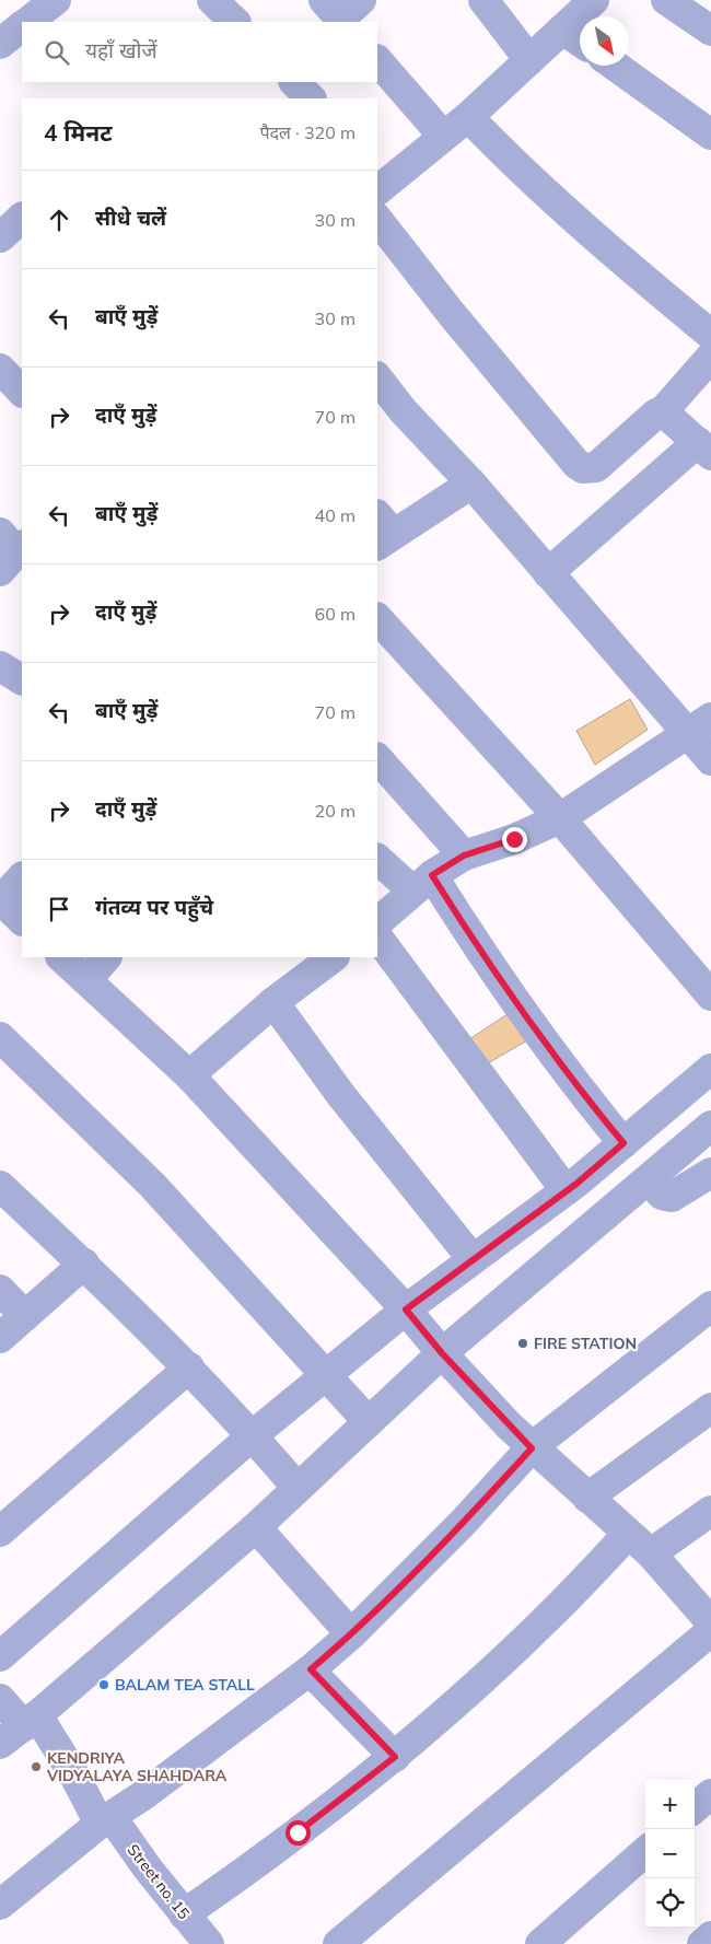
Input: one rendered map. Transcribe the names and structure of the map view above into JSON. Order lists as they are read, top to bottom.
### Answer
{
  "streets": {
    "street": ["Street no. 15"]
  },
  "places": ["FIRE STATION", "BALAM TEA STALL", "KENDRIYA VIDYALAYA SHAHDARA"],
  "north": "bottom right",
  "page": {
    "search": "यहाँ खोजें",
    "heading": ["4 मिनट", "पैदल · 320 m"],
    "list": [
      ["सीधे चलें", "30 m"],
      ["बाएँ मुड़ें", "30 m"],
      ["दाएँ मुड़ें", "70 m"],
      ["बाएँ मुड़ें", "40 m"],
      ["दाएँ मुड़ें", "60 m"],
      ["बाएँ मुड़ें", "70 m"],
      ["दाएँ मुड़ें", "20 m"],
      "गंतव्य पर पहुँचे"
    ],
    "map_buttons": ["+", "−"]
  }
}
